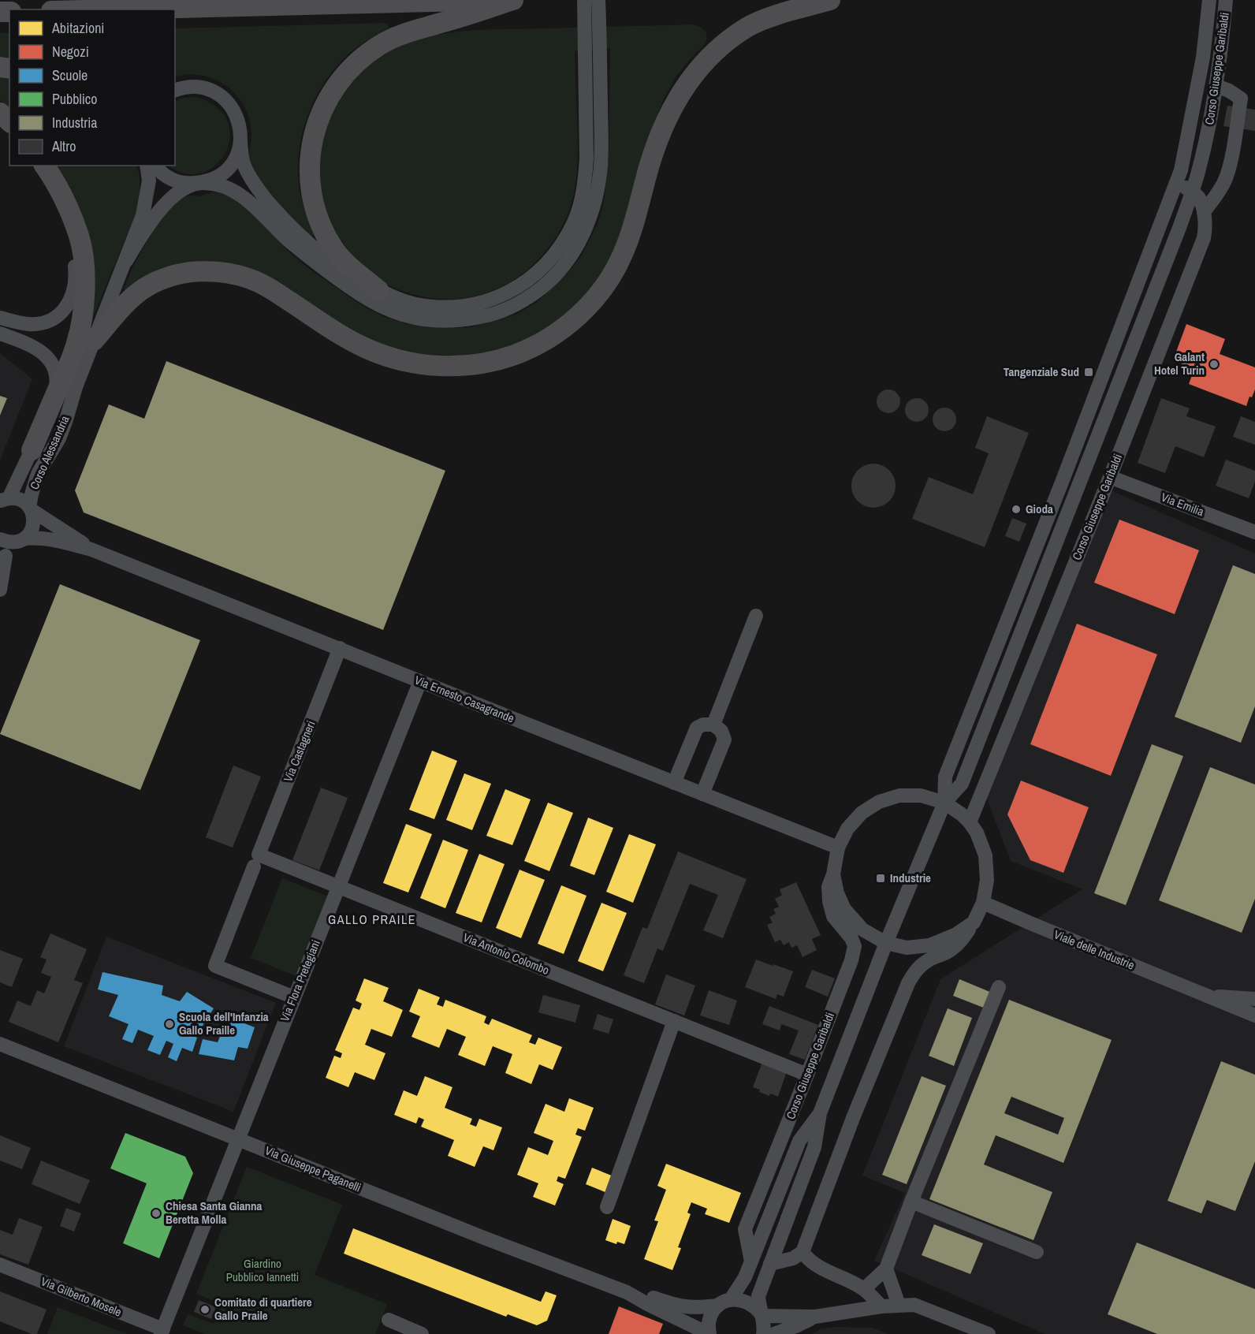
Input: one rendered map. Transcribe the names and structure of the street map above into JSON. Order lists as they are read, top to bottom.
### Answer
{
  "streets": {
    "street": [
      "Corso Giuseppe Garibaldi",
      "Corso Alessandria",
      "Via Emilia",
      "Via Ernesto Casagrande",
      "Via Castagneri",
      "Viale delle Industrie",
      "Via Antonio Colombo",
      "Via Flora Pretegiani",
      "Via Giuseppe Paganelli",
      "Via Gilberto Mosele"
    ]
  },
  "crossings": [
    ["Corso Giuseppe Garibaldi", "Via Emilia"],
    ["Corso Giuseppe Garibaldi", "Via Ernesto Casagrande"],
    ["Corso Giuseppe Garibaldi", "Viale delle Industrie"],
    ["Corso Giuseppe Garibaldi", "Via Antonio Colombo"],
    ["Corso Giuseppe Garibaldi", "Via Giuseppe Paganelli"],
    ["Corso Alessandria", "Via Ernesto Casagrande"],
    ["Via Ernesto Casagrande", "Via Castagneri"],
    ["Via Ernesto Casagrande", "Via Flora Pretegiani"],
    ["Via Castagneri", "Via Antonio Colombo"],
    ["Via Castagneri", "Via Flora Pretegiani"],
    ["Via Antonio Colombo", "Via Flora Pretegiani"],
    ["Via Flora Pretegiani", "Via Giuseppe Paganelli"],
    ["Via Flora Pretegiani", "Via Gilberto Mosele"]
  ],
  "districts": ["GALLO PRAILE"],
  "parks": ["Giardino Pubblico Iannetti"],
  "places": {
    "other": [
      "Galant Hotel Turin",
      "Gioda",
      "Scuola dell'Infanzia Gallo Praille",
      "Chiesa Santa Gianna Beretta Molla",
      "Comitato di quartiere Gallo Praile"
    ],
    "transit": ["Tangenziale Sud", "Industrie"]
  },
  "legend": [
    "Abitazioni",
    "Negozi",
    "Scuole",
    "Pubblico",
    "Industria",
    "Altro"
  ]
}
